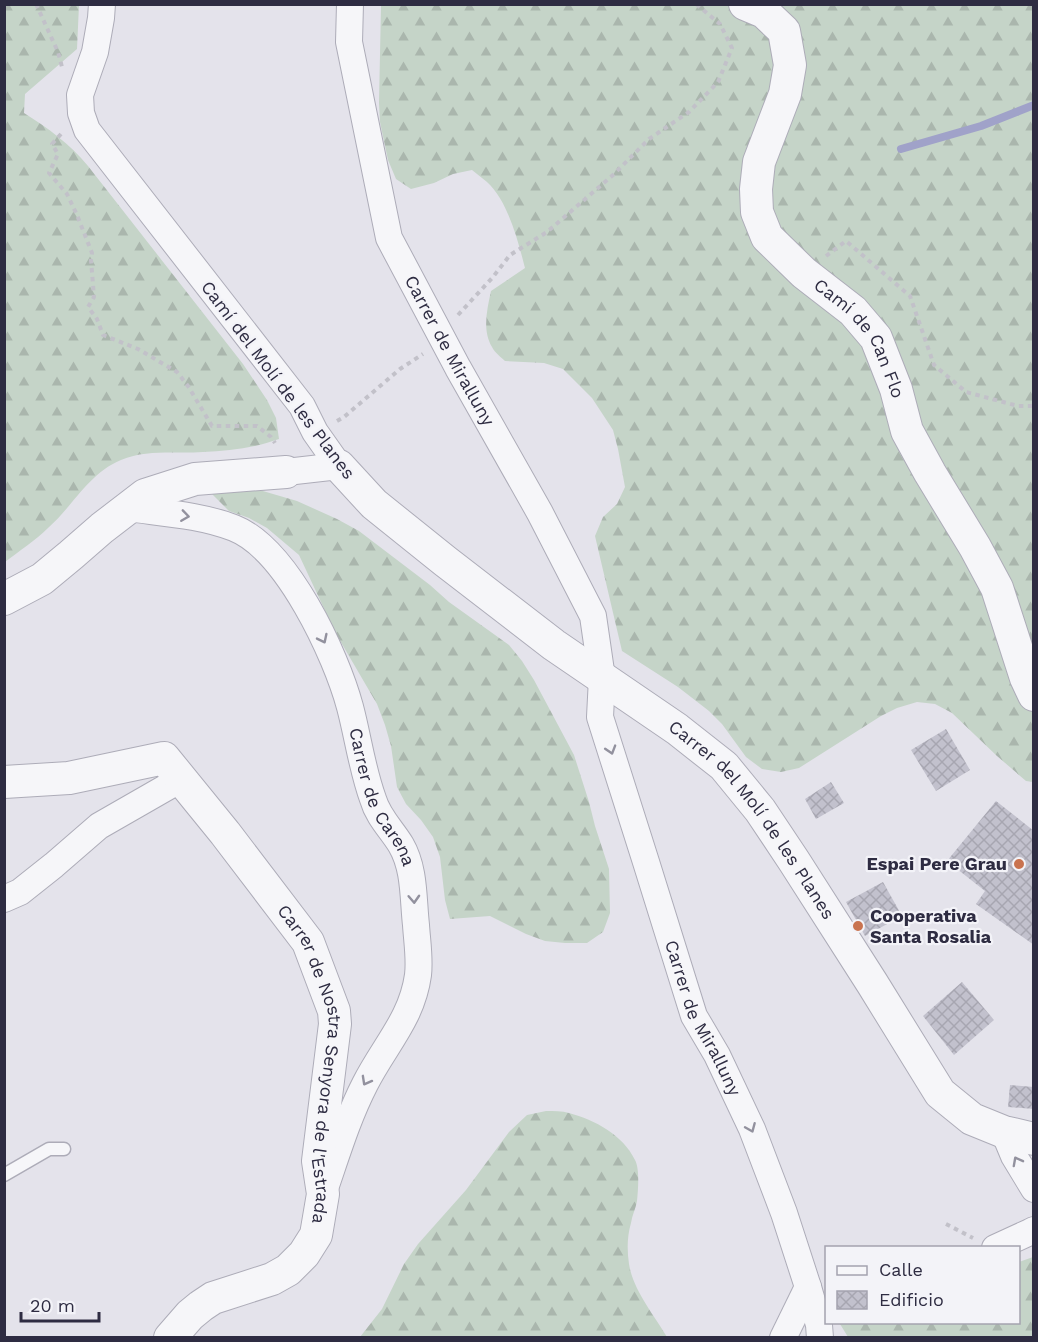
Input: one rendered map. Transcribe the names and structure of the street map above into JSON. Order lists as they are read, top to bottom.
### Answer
{
  "streets": {
    "street": [
      "Camí de Can Flo",
      "Carrer de Miralluny",
      "Camí del Molí de les Planes",
      "Carrer de Carena",
      "Carrer del Molí de les Planes",
      "Carrer de Nostra Senyora de l'Estrada"
    ]
  },
  "crossings": [
    ["Carrer de Miralluny", "Camí del Molí de les Planes"],
    ["Carrer de Miralluny", "Carrer del Molí de les Planes"],
    ["Camí del Molí de les Planes", "Carrer del Molí de les Planes"],
    ["Carrer de Carena", "Carrer de Nostra Senyora de l'Estrada"]
  ],
  "one_way": ["Carrer de Miralluny", "Carrer de Carena"],
  "places": ["Espai Pere Grau", "Cooperativa Santa Rosalia"],
  "legend": ["Calle", "Edificio"],
  "scale_bar": "20 m"
}
